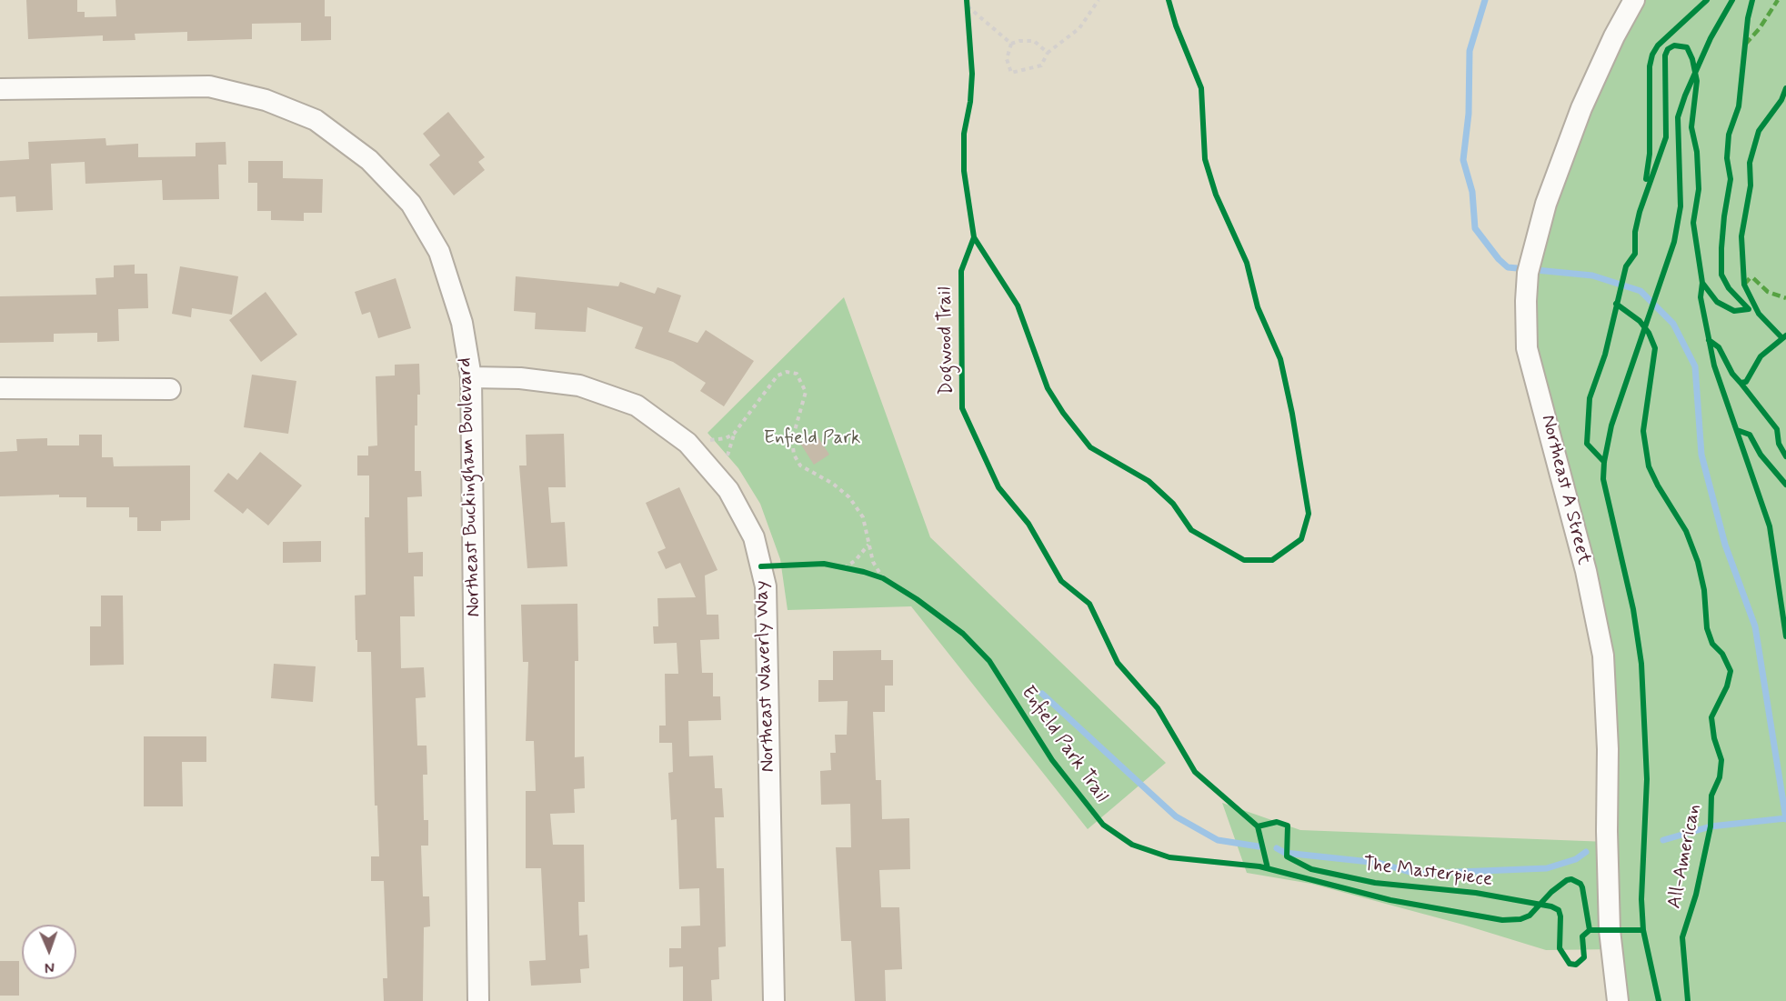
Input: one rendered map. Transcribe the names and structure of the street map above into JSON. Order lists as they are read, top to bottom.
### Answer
{
  "streets": {
    "street": ["Northeast Buckingham Boulevard", "Northeast A Street", "Northeast Waverly Way"],
    "cycle path": [
      "Dogwood Trail",
      "Enfield Park Trail",
      "All-American",
      "The Masterpiece"
    ]
  },
  "crossings": [
    ["Northeast Buckingham Boulevard", "Northeast Waverly Way"]
  ],
  "parks": ["Enfield Park"],
  "north": "bottom"
}
